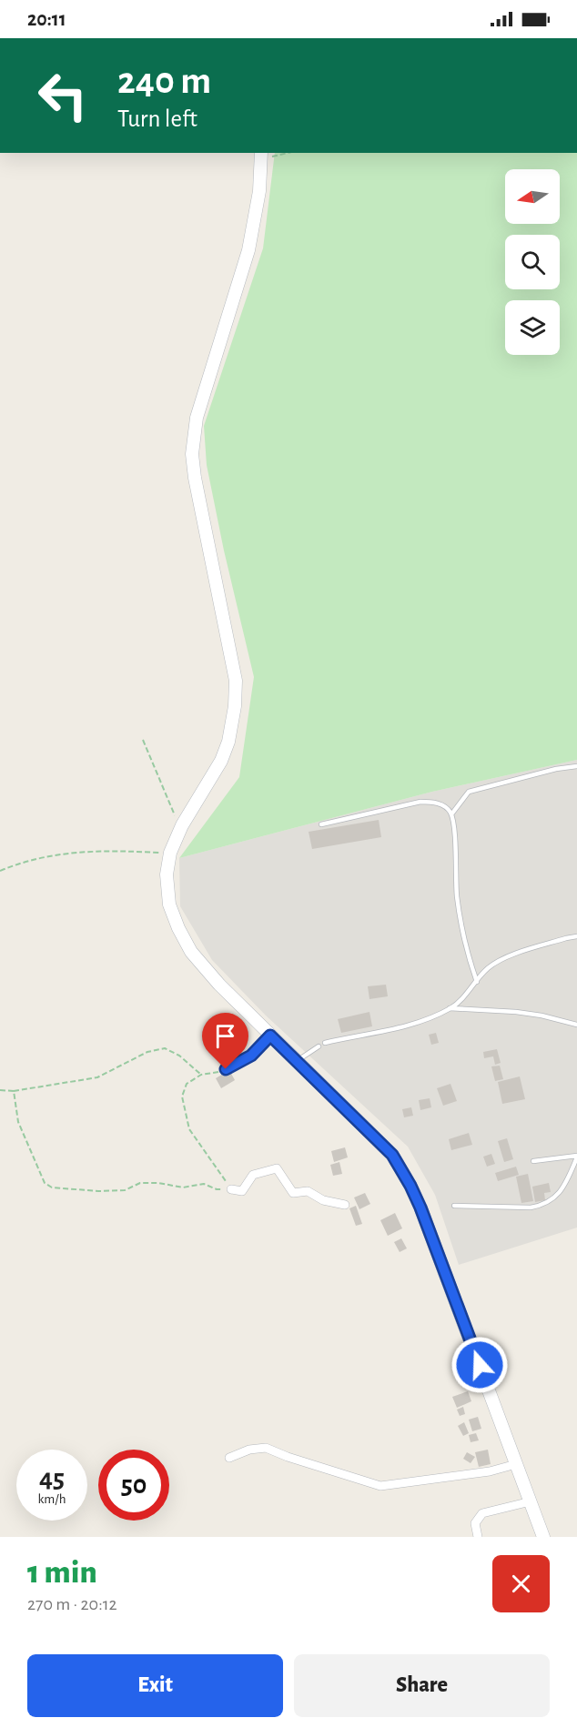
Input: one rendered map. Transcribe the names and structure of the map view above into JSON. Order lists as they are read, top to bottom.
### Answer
{
  "north": "left",
  "page": {
    "status": "20:11",
    "turn": ["240 m", "Turn left"],
    "speed": "45 km/h",
    "limit": "50",
    "heading": ["1 min", "270 m · 20:12"],
    "buttons": ["Exit", "Share"]
  }
}
